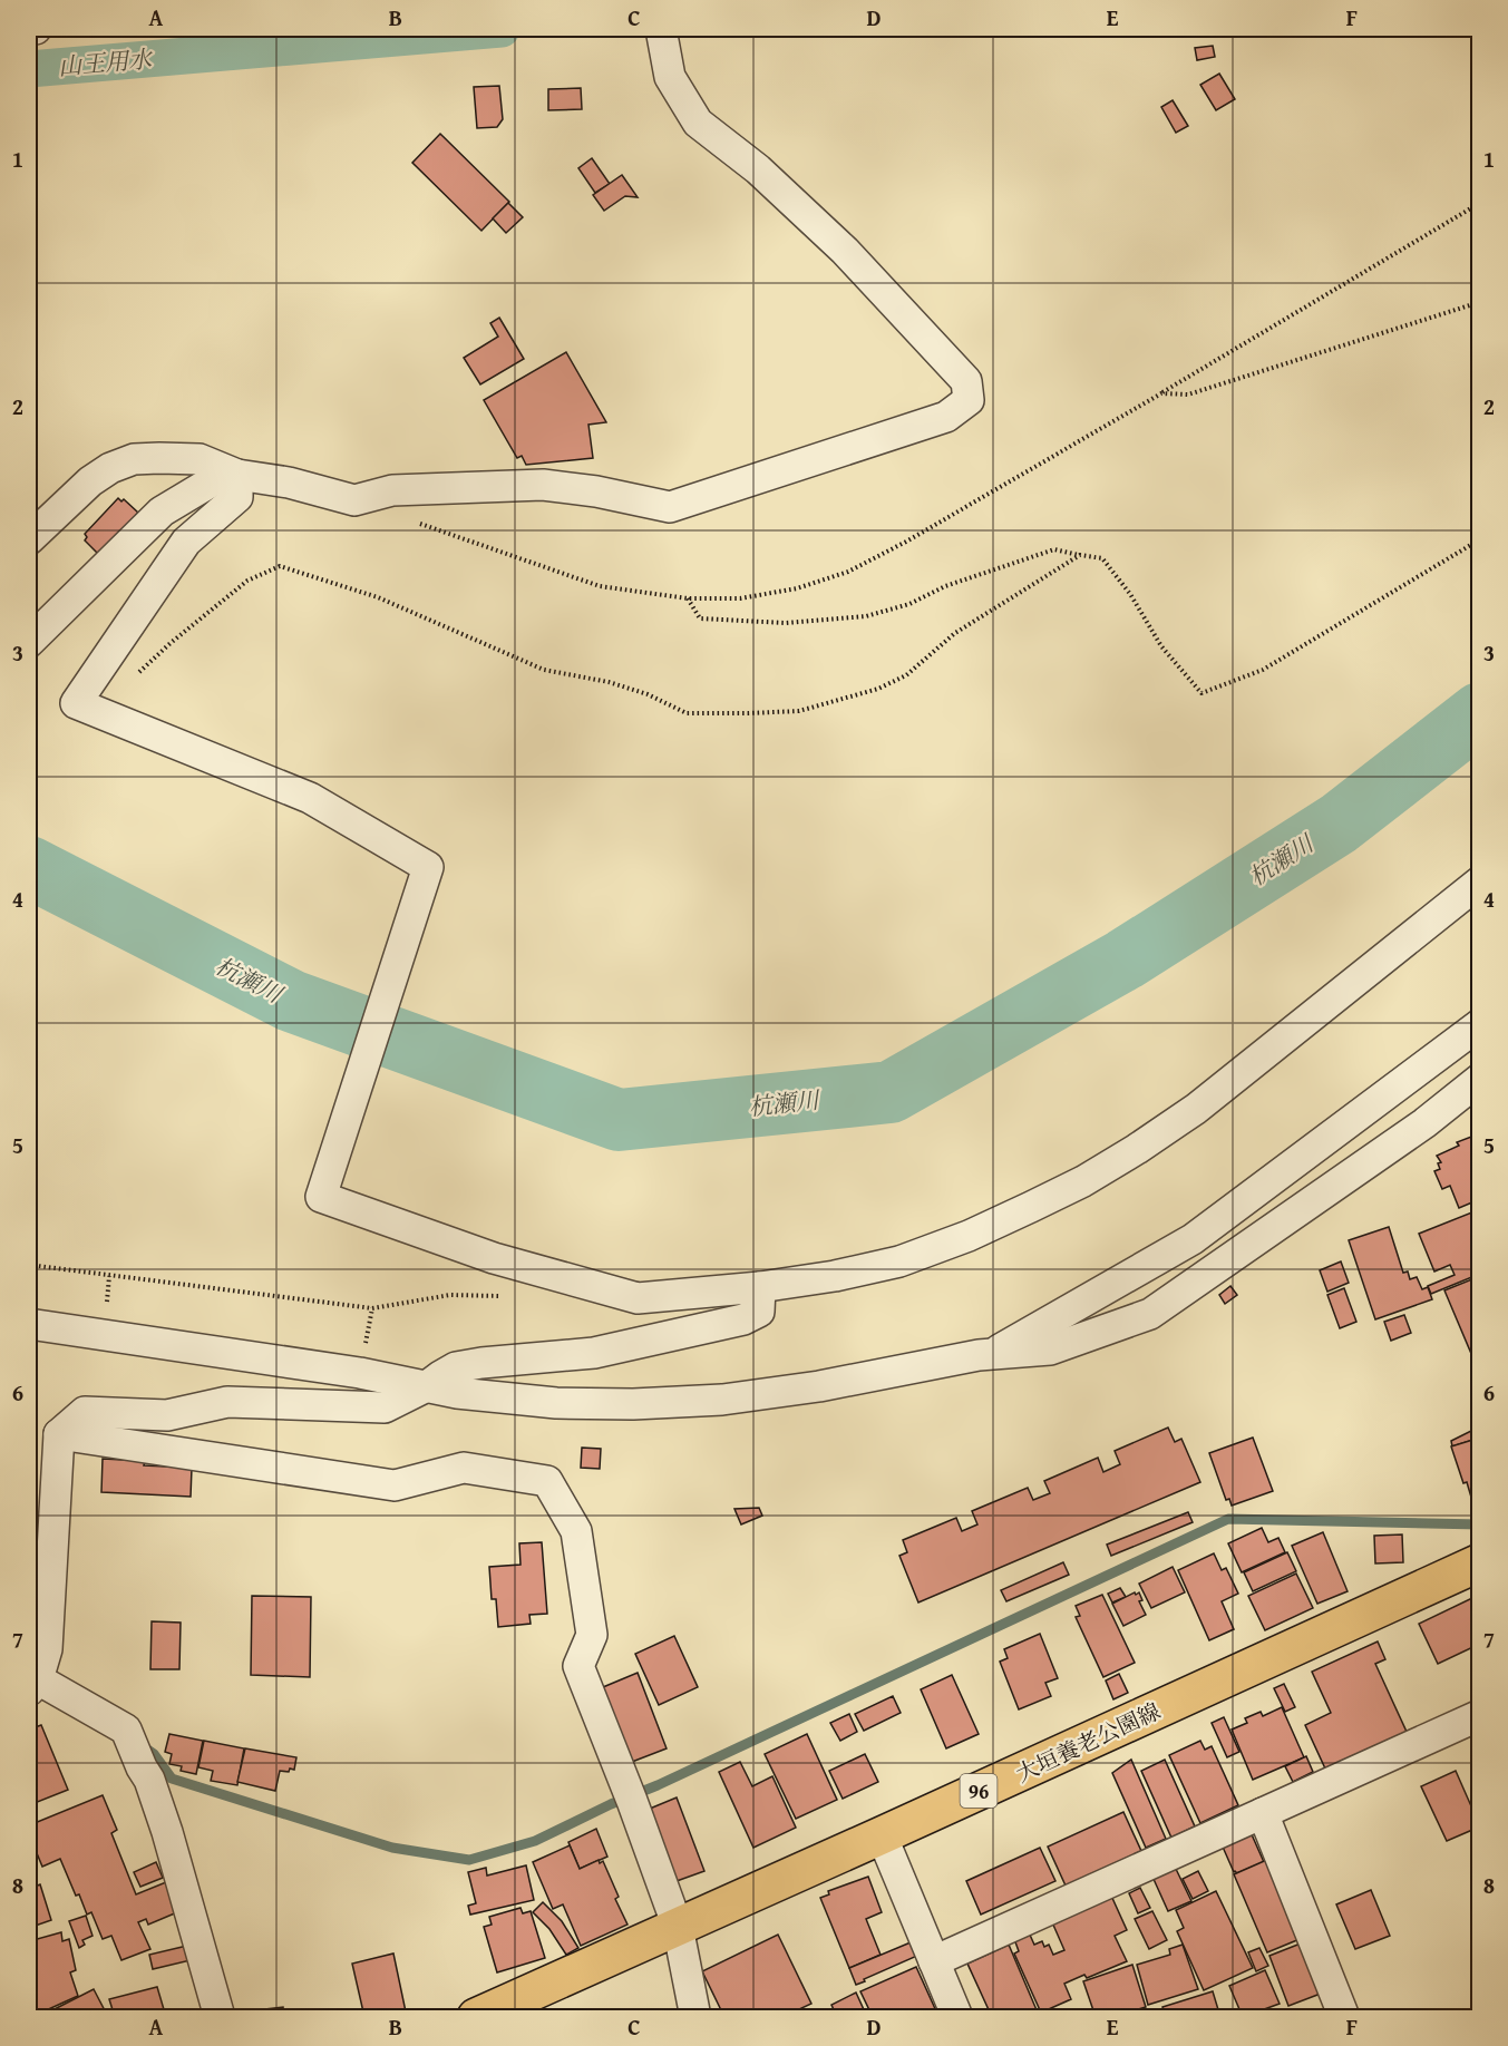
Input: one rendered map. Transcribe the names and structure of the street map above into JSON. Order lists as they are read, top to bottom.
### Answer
{
  "streets": {
    "main road": ["大垣養老公園線", "96"]
  },
  "water": ["山王用水", "杭瀬川"],
  "grid": {
    "columns": [
      "A",
      "B",
      "C",
      "D",
      "E",
      "F"
    ],
    "rows": [
      "1",
      "2",
      "3",
      "4",
      "5",
      "6",
      "7",
      "8"
    ]
  }
}
